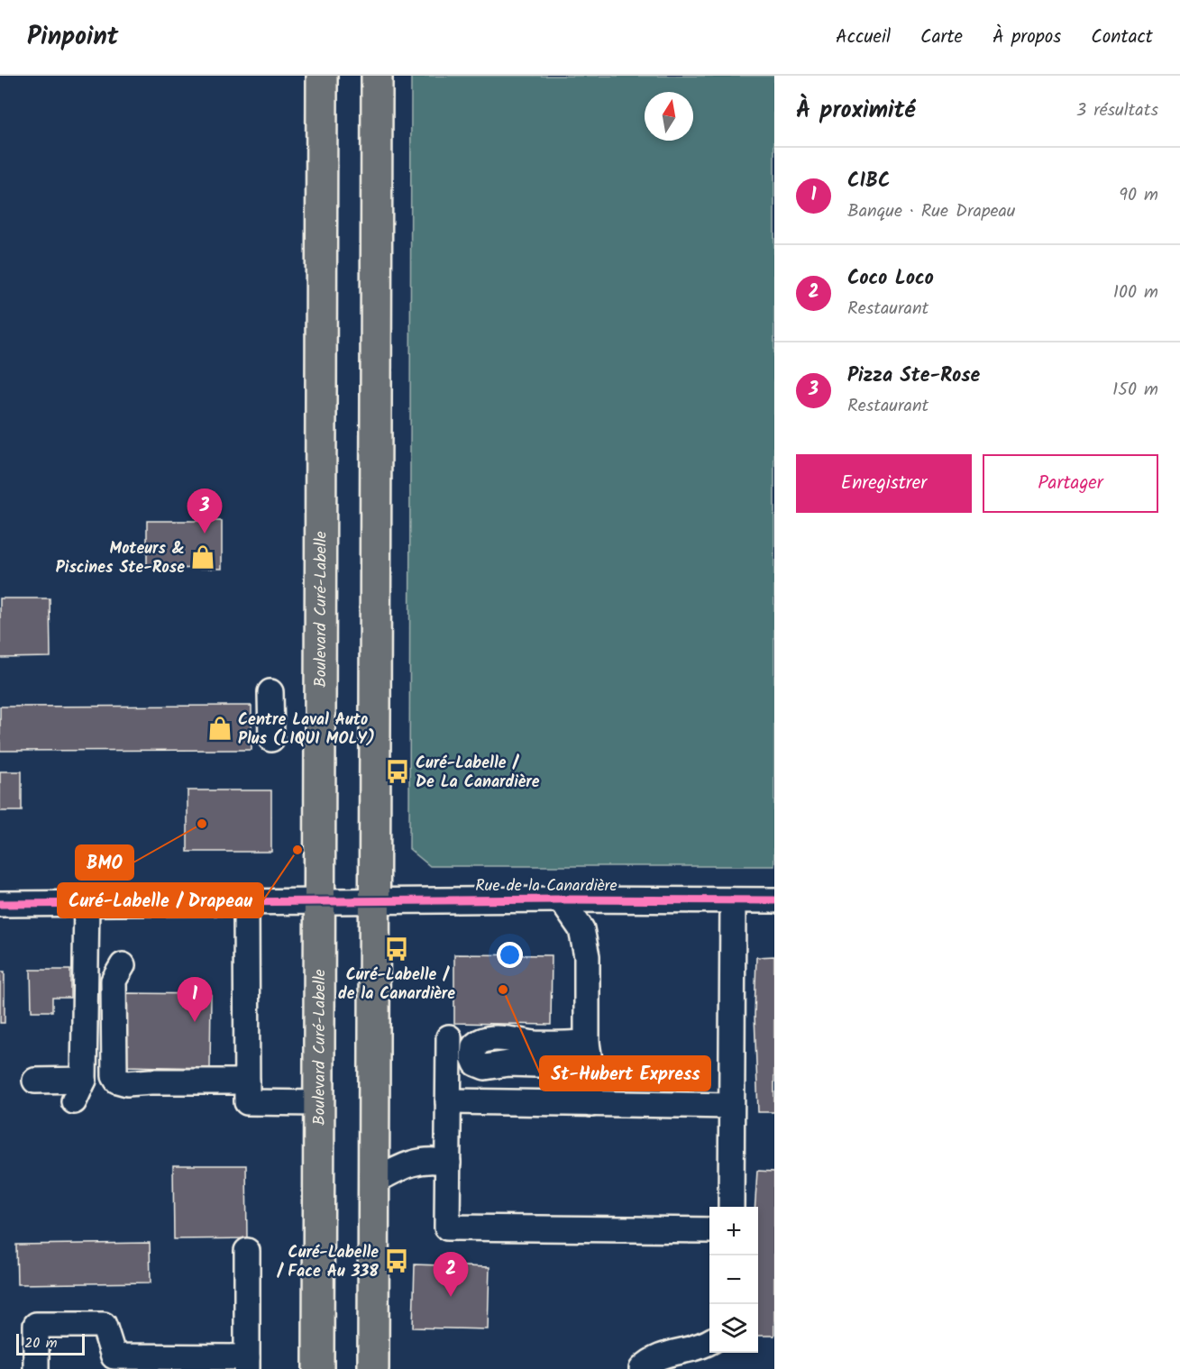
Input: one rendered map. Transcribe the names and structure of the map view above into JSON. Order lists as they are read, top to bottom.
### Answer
{
  "streets": {
    "main road": ["Boulevard Curé-Labelle"],
    "street": ["Rue de la Canardière"]
  },
  "crossings": [
    ["Boulevard Curé-Labelle", "Rue de la Canardière"]
  ],
  "places": {
    "shop": ["Moteurs & Piscines Ste-Rose", "Centre Laval Auto Plus (LIQUI MOLY)"],
    "bus stop": ["Curé-Labelle / De La Canardière", "Curé-Labelle / de la Canardière", "Curé-Labelle / Face Au 338"],
    "other": ["BMO", "Curé-Labelle / Drapeau", "St-Hubert Express"]
  },
  "scale_bar": "20 m",
  "north": "top",
  "page": {
    "header": "Pinpoint",
    "nav": [
      "Accueil",
      "Carte",
      "À propos",
      "Contact"
    ],
    "heading": ["À proximité", "3 résultats"],
    "list": [
      {
        "mark": "1",
        "name": "CIBC",
        "note": "Banque · Rue Drapeau",
        "value": "90 m"
      },
      {
        "mark": "2",
        "name": "Coco Loco",
        "note": "Restaurant",
        "value": "100 m"
      },
      {
        "mark": "3",
        "name": "Pizza Ste-Rose",
        "note": "Restaurant",
        "value": "150 m"
      }
    ],
    "buttons": ["Enregistrer", "Partager"],
    "pins": ["3", "1", "2"],
    "map_buttons": ["+", "−"],
    "scale": "20 m"
  }
}
